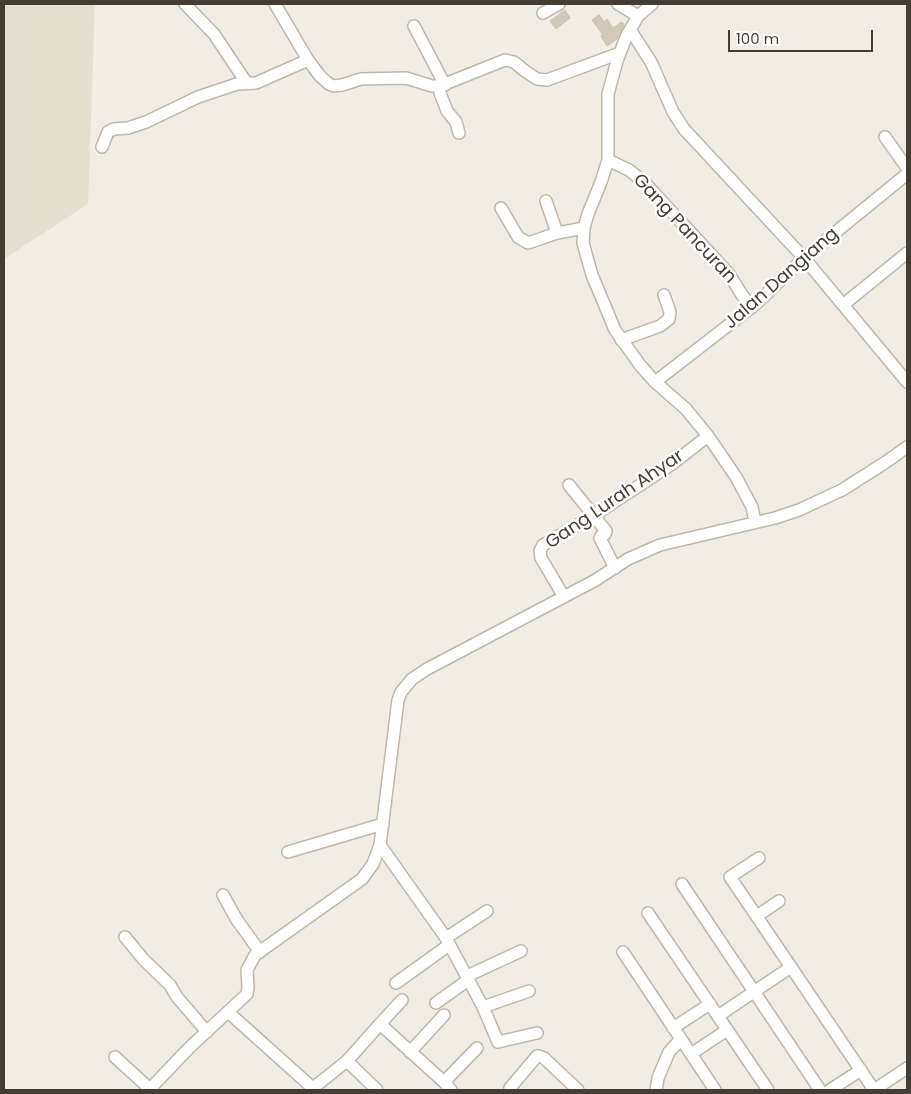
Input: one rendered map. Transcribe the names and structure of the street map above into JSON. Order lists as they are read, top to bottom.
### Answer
{
  "streets": {
    "street": ["Gang Pancuran", "Jalan Dangiang", "Gang Lurah Ahyar"]
  },
  "crossings": [
    ["Gang Pancuran", "Jalan Dangiang"]
  ],
  "scale_bar": "100 m"
}
